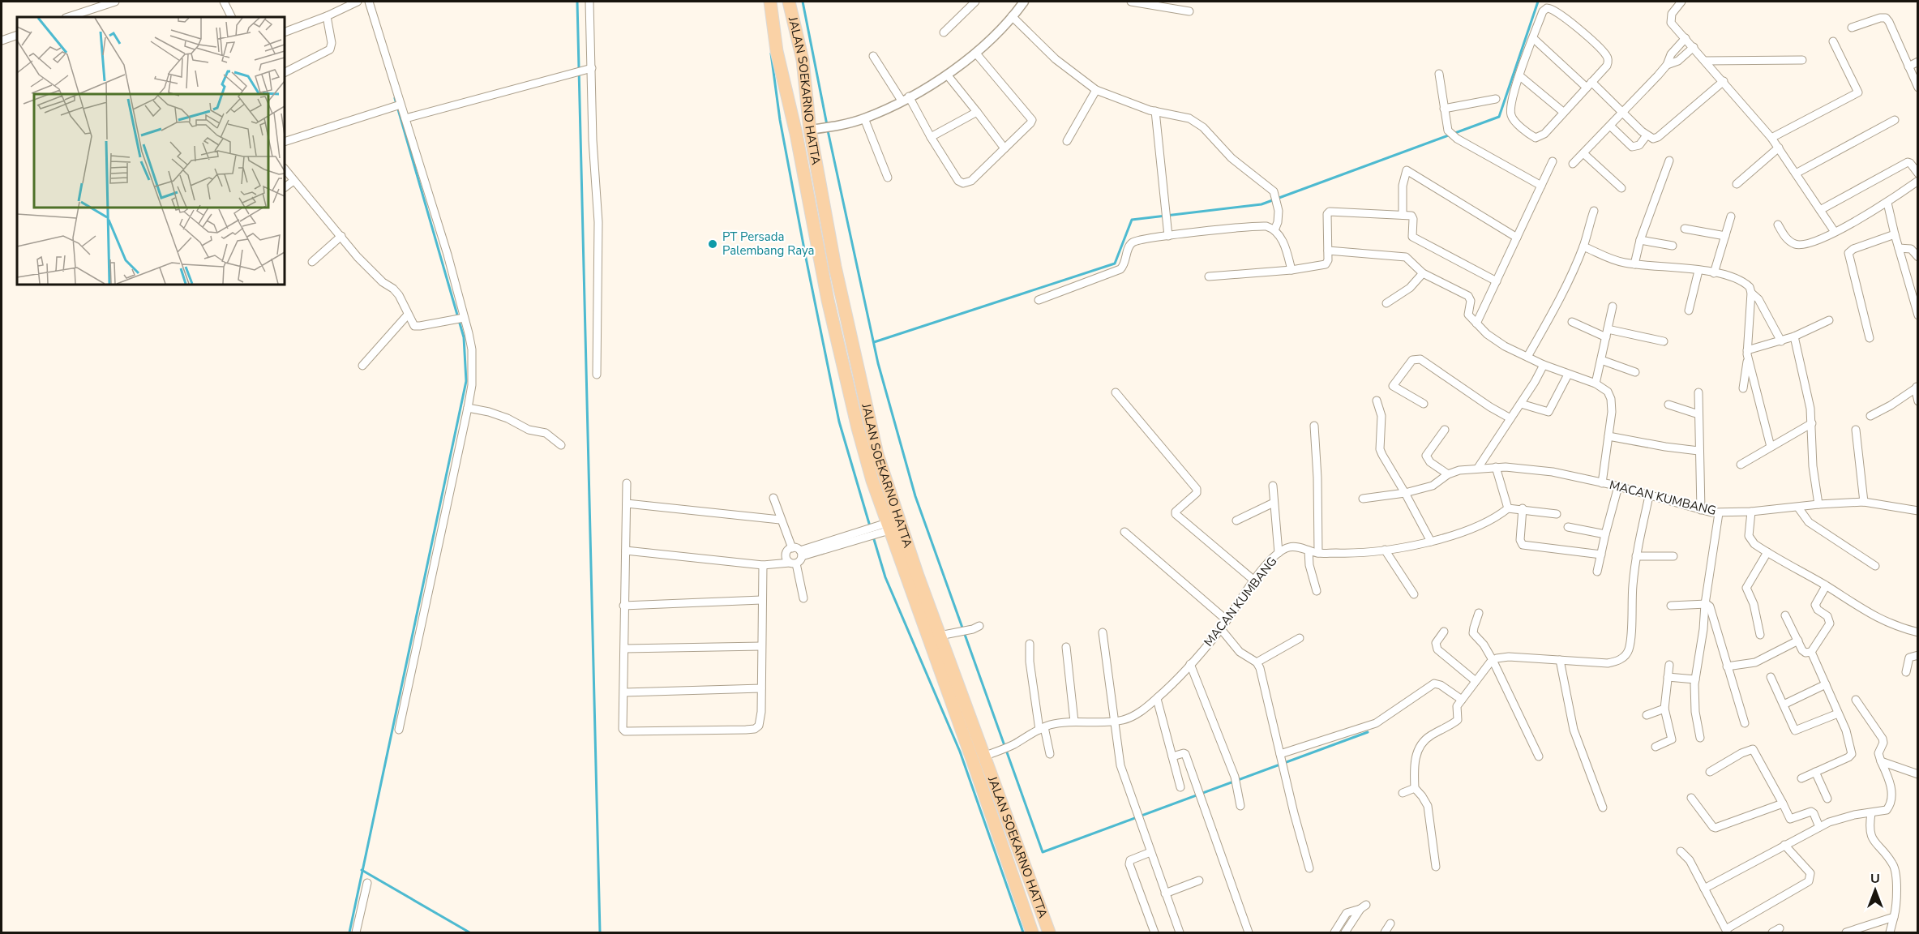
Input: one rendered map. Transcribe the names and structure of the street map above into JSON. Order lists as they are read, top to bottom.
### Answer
{
  "streets": {
    "highway": ["JALAN SOEKARNO HATTA"],
    "street": ["MACAN KUMBANG"]
  },
  "crossings": [
    ["JALAN SOEKARNO HATTA", "MACAN KUMBANG"]
  ],
  "places": ["PT Persada Palembang Raya"],
  "north": "top"
}
